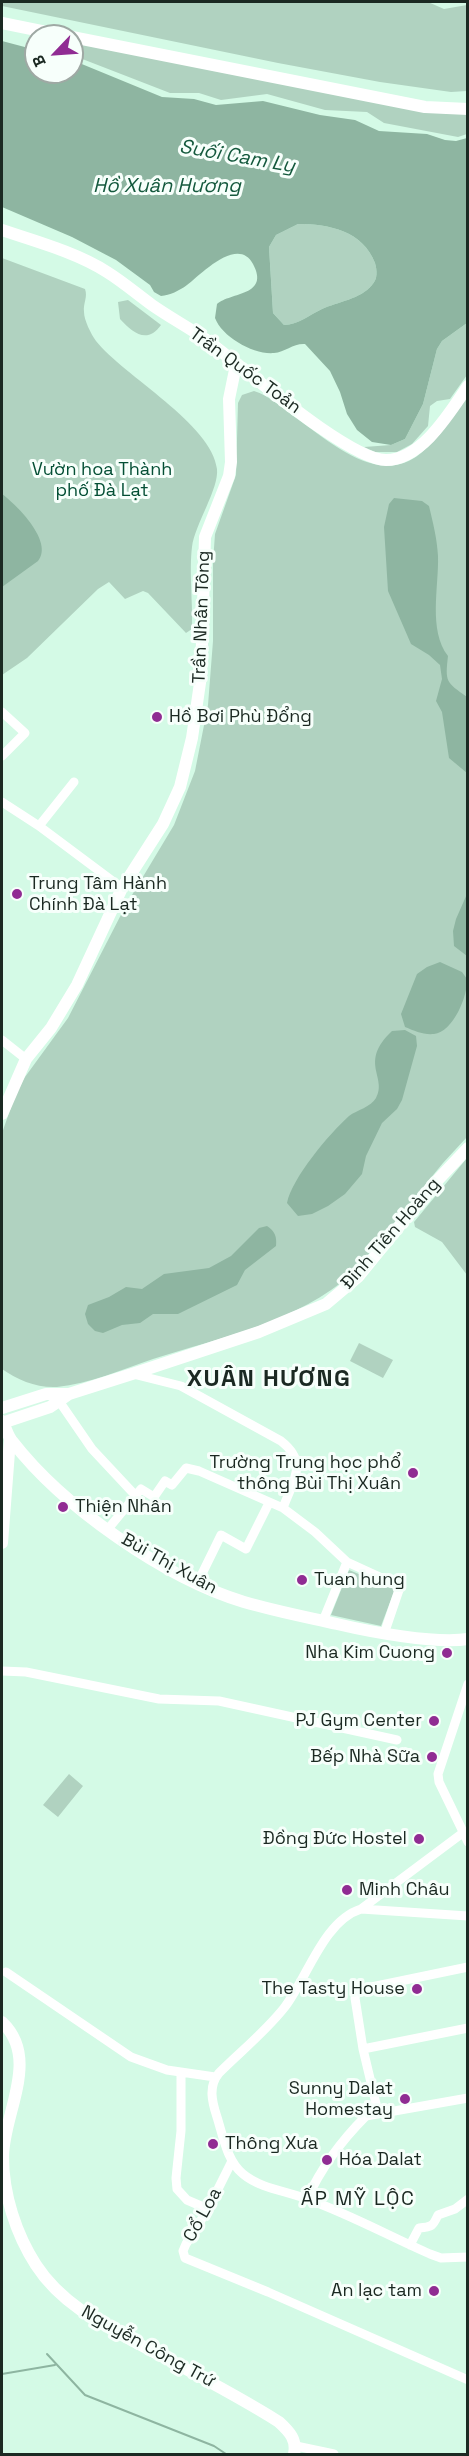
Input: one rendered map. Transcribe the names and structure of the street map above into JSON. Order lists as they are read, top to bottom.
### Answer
{
  "streets": {
    "main road": [
      "Trần Quốc Toản",
      "Trần Nhân Tông",
      "Đinh Tiên Hoàng",
      "Bùi Thị Xuân",
      "Nguyễn Công Trứ"
    ],
    "street": ["Cổ Loa"]
  },
  "crossings": [
    ["Trần Quốc Toản", "Trần Nhân Tông"]
  ],
  "districts": ["XUÂN HƯƠNG", "ẤP MỸ LỘC"],
  "water": ["Suối Cam Ly", "Hồ Xuân Hương"],
  "parks": ["Vườn hoa Thành phố Đà Lạt"],
  "places": [
    "Hồ Bơi Phù Đổng",
    "Trung Tâm Hành Chính Đà Lạt",
    "Trường Trung học phổ thông Bùi Thị Xuân",
    "Thiện Nhân",
    "Tuan hung",
    "Nha Kim Cuong",
    "PJ Gym Center",
    "Bếp Nhà Sữa",
    "Đồng Đức Hostel",
    "Minh Châu",
    "The Tasty House",
    "Sunny Dalat Homestay",
    "Thông Xưa",
    "Hóa Dalat",
    "An lạc tam"
  ],
  "north": "bottom left"
}
